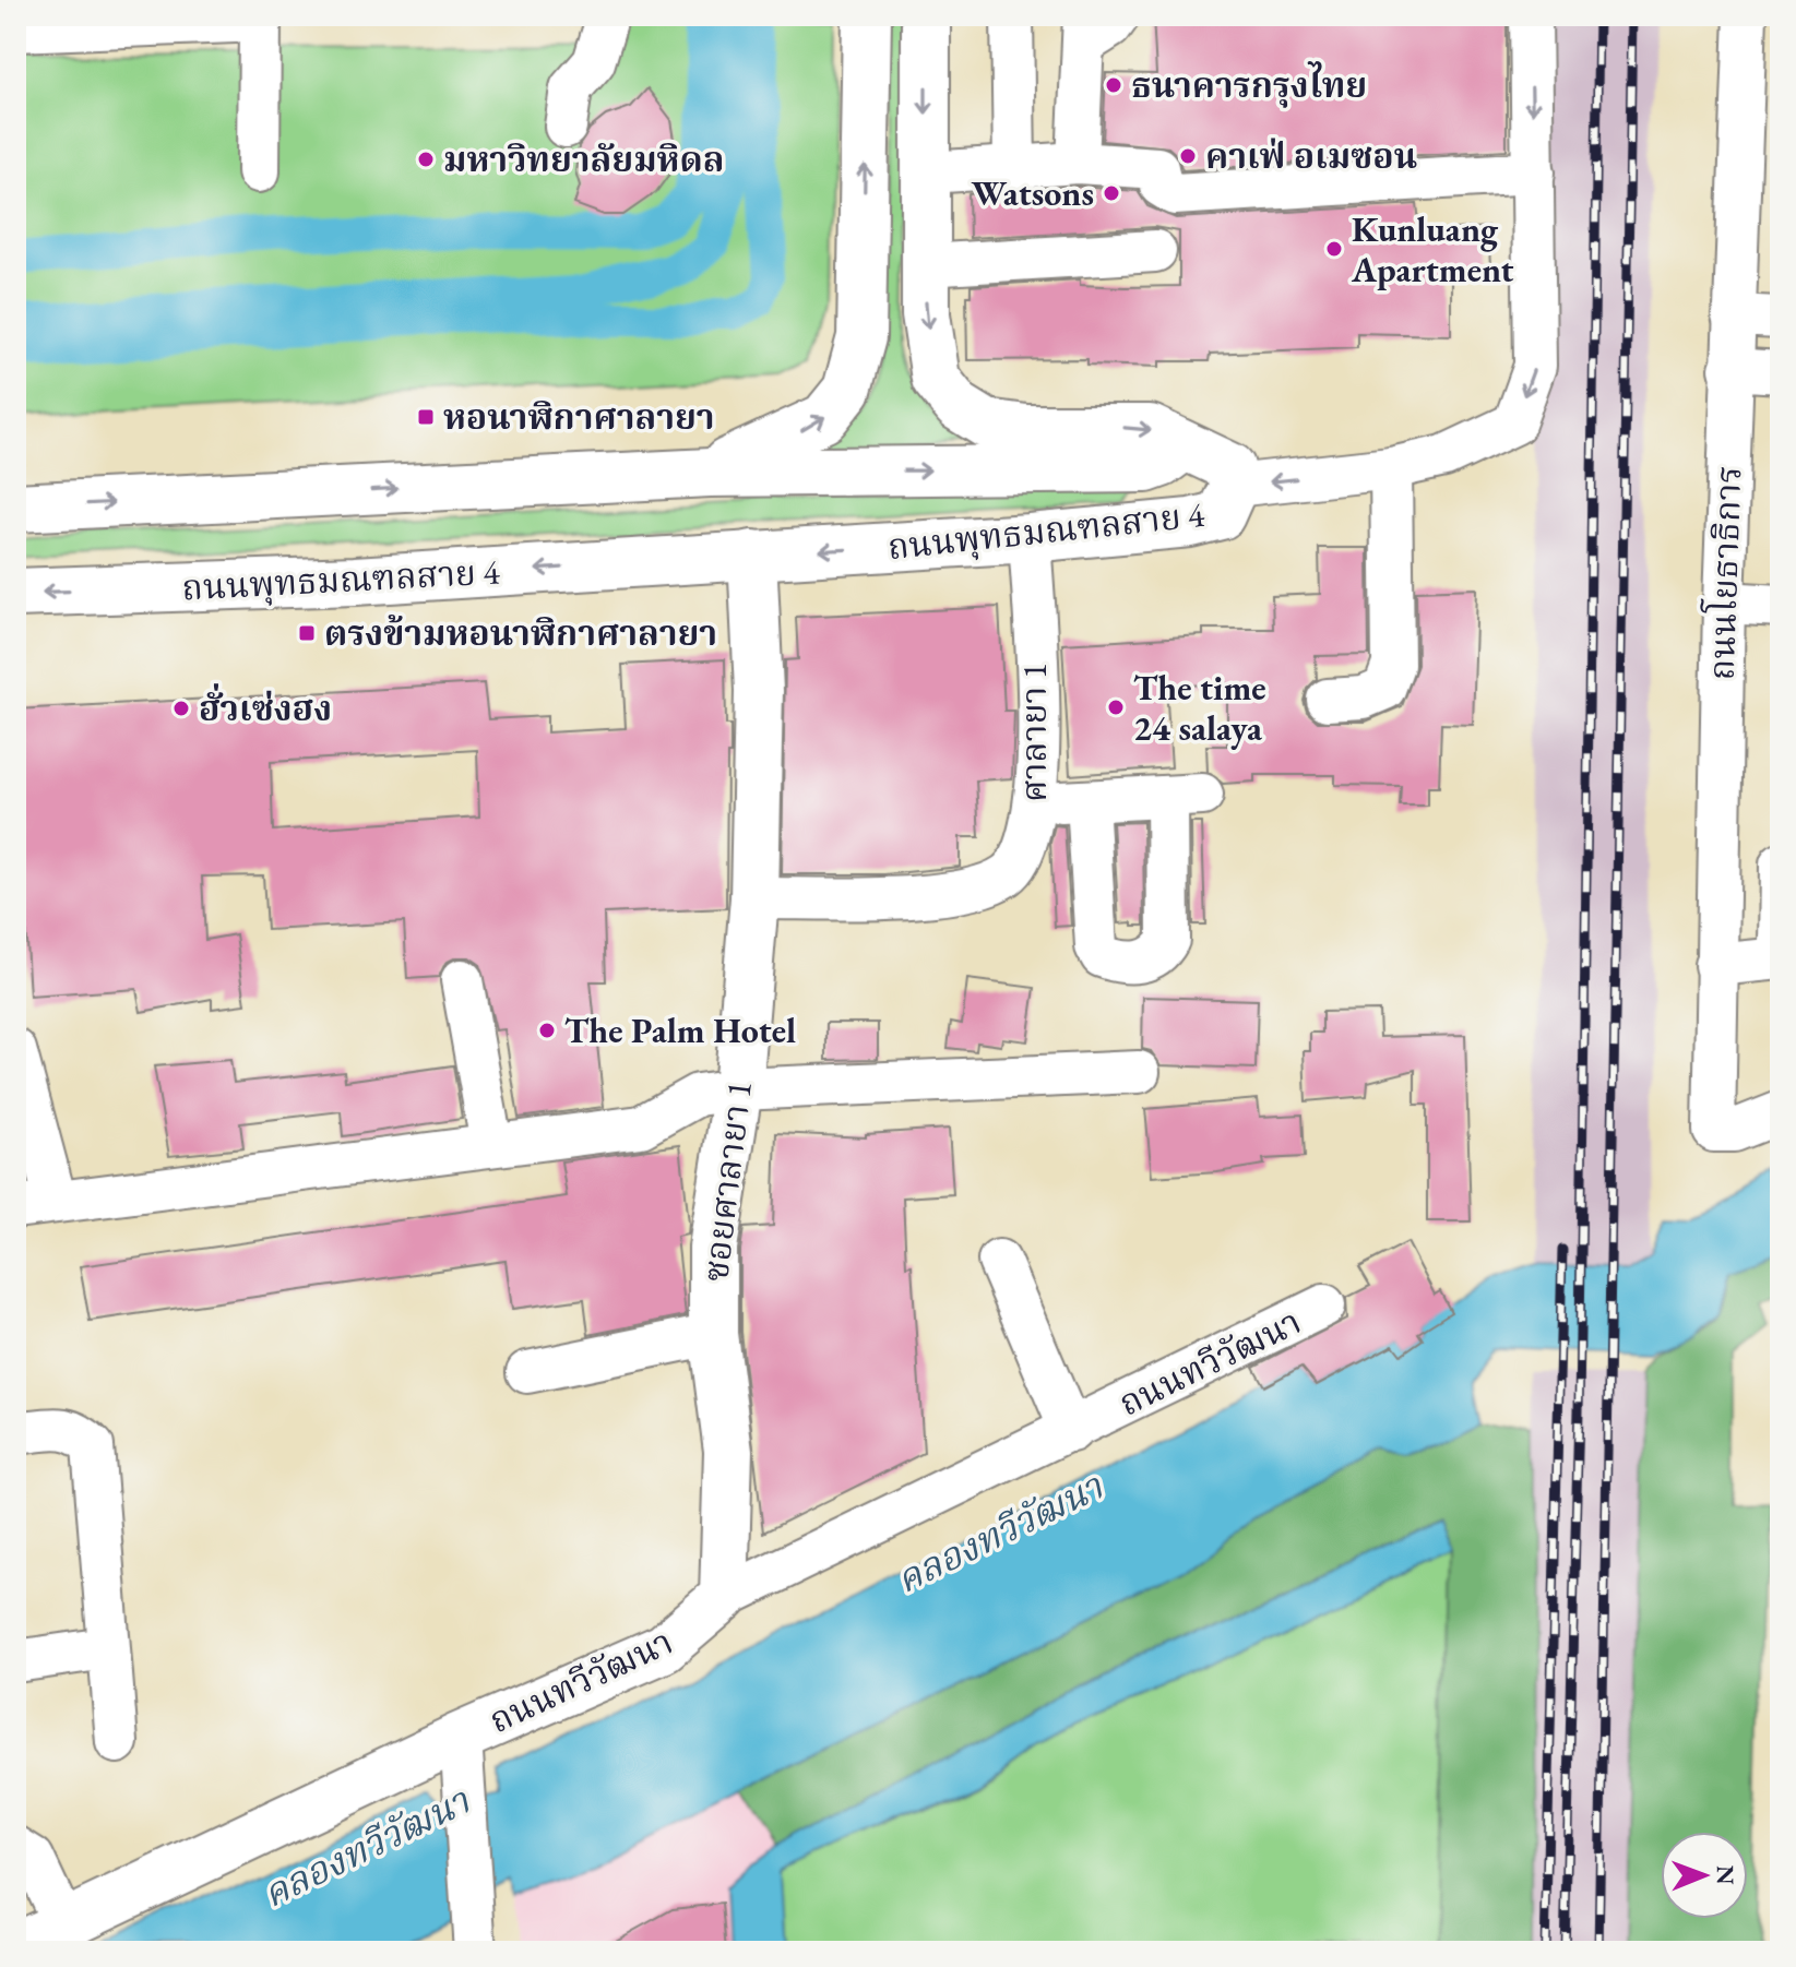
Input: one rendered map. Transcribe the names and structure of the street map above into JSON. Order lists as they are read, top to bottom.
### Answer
{
  "streets": {
    "main road": ["ถนนพุทธมณฑลสาย 4", "ซอยศาลายา 1", "ถนนทวีวัฒนา"],
    "street": ["ถนนโยธาธิการ", "ศาลายา 1"]
  },
  "crossings": [
    ["ถนนพุทธมณฑลสาย 4", "ศาลายา 1"],
    ["ถนนพุทธมณฑลสาย 4", "ซอยศาลายา 1"],
    ["ศาลายา 1", "ซอยศาลายา 1"],
    ["ซอยศาลายา 1", "ถนนทวีวัฒนา"]
  ],
  "water": ["คลองทวีวัฒนา"],
  "places": {
    "other": [
      "ธนาคารกรุงไทย",
      "คาเฟ่ อเมซอน",
      "มหาวิทยาลัยมหิดล",
      "Watsons",
      "Kunluang Apartment",
      "The time 24 salaya",
      "ฮั่วเซ่งฮง",
      "The Palm Hotel"
    ],
    "transit": ["หอนาฬิกาศาลายา", "ตรงข้ามหอนาฬิกาศาลายา"]
  },
  "north": "right"
}
